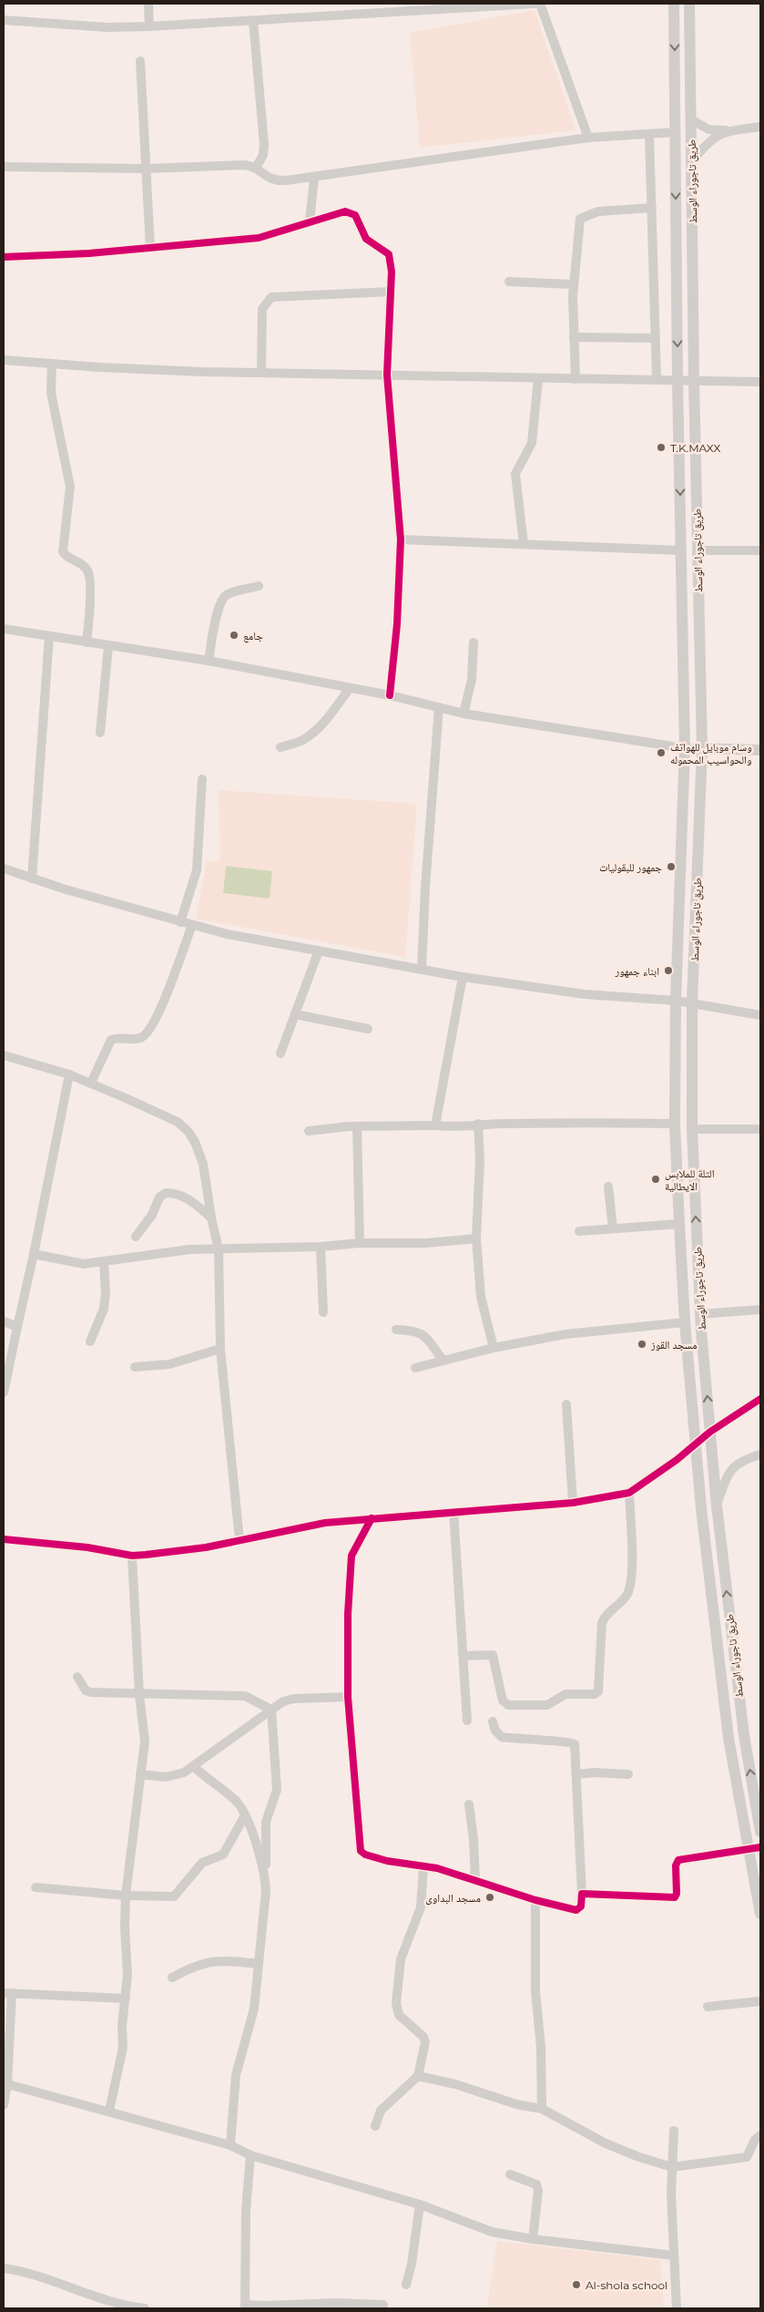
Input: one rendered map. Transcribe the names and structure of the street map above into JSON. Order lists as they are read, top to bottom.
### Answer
{
  "streets": {
    "main road": ["طريق تاجوراء الوسط"]
  },
  "places": [
    "T.K.MAXX",
    "جامع",
    "وسام موبايل للهواتف والحواسيب المحموله",
    "جمهور للبقوليات",
    "ابناء جمهور",
    "التلة للملابس الايطالية",
    "مسجد القوز",
    "مسجد البداوى",
    "Al-shola school"
  ]
}
